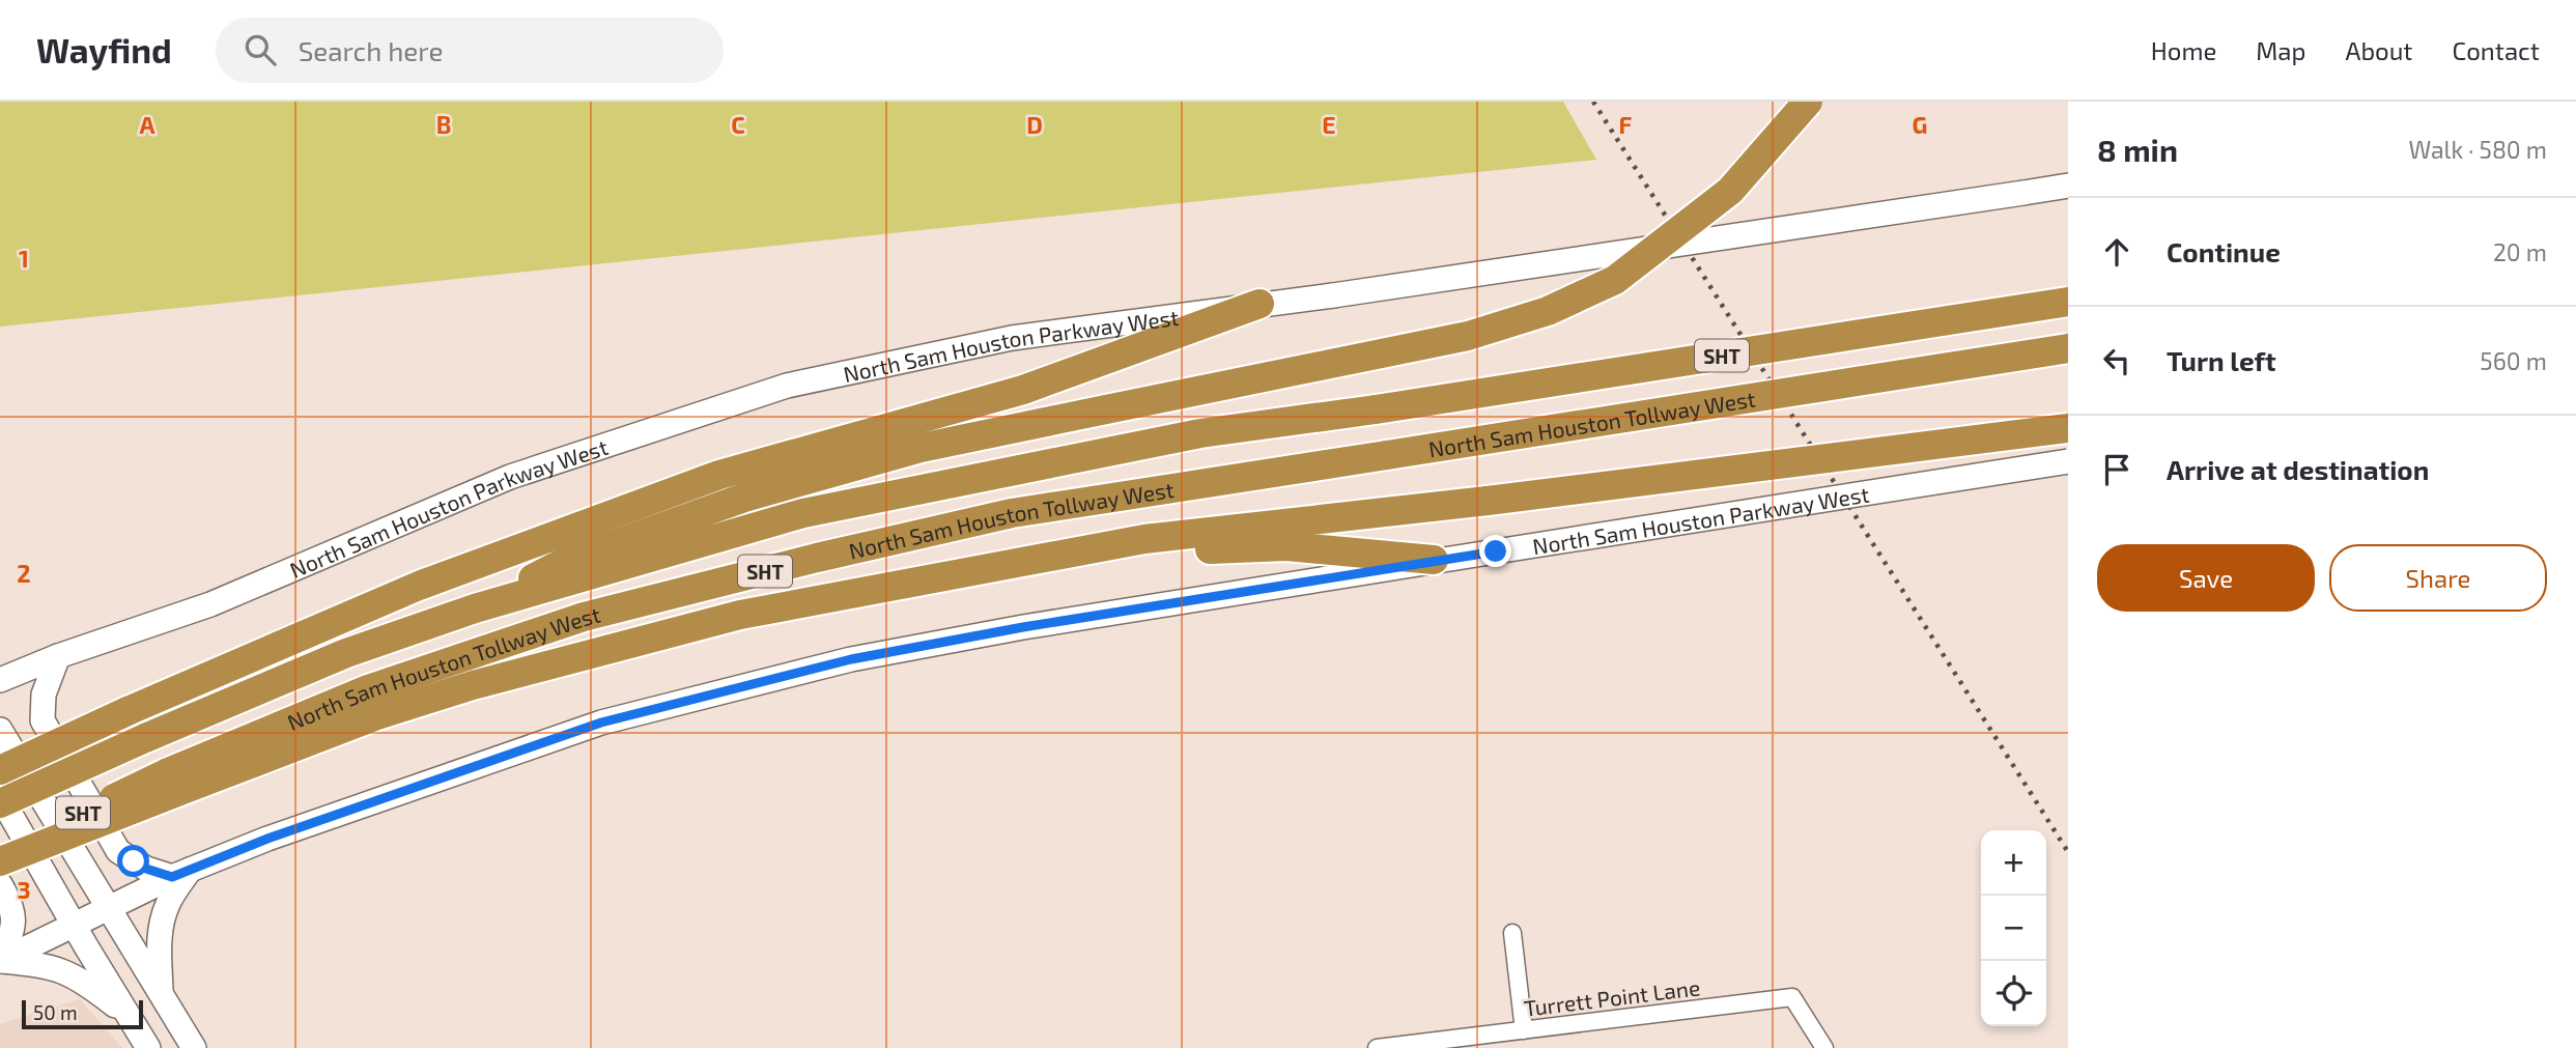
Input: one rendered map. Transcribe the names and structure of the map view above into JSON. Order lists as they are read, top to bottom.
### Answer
{
  "streets": {
    "highway": ["SHT", "North Sam Houston Tollway West"],
    "main road": ["North Sam Houston Parkway West"],
    "street": ["Turrett Point Lane"]
  },
  "scale_bar": "50 m",
  "page": {
    "header": "Wayfind",
    "search": "Search here",
    "nav": [
      "Home",
      "Map",
      "About",
      "Contact"
    ],
    "heading": ["8 min", "Walk · 580 m"],
    "list": [
      ["Continue", "20 m"],
      ["Turn left", "560 m"],
      "Arrive at destination"
    ],
    "buttons": ["Save", "Share"],
    "map_buttons": ["+", "−"],
    "scale": "50 m"
  },
  "grid": {
    "columns": [
      "A",
      "B",
      "C",
      "D",
      "E",
      "F",
      "G"
    ],
    "rows": ["1", "2", "3"]
  }
}
